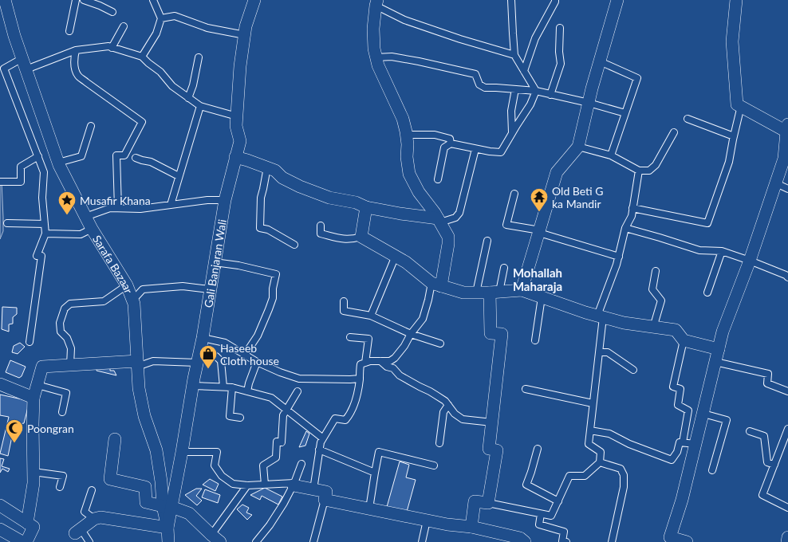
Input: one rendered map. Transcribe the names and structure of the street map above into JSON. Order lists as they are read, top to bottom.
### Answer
{
  "streets": {
    "street": ["Gali Banjaran Wali", "Sarafa Bazaar"]
  },
  "crossings": [
    ["Gali Banjaran Wali", "Sarafa Bazaar"]
  ],
  "districts": ["Mohallah Maharaja"],
  "places": {
    "temple": ["Old Beti G ka Mandir"],
    "place": ["Musafir Khana"],
    "shop": ["Haseeb Cloth house"],
    "mosque": ["Poongran"]
  }
}
